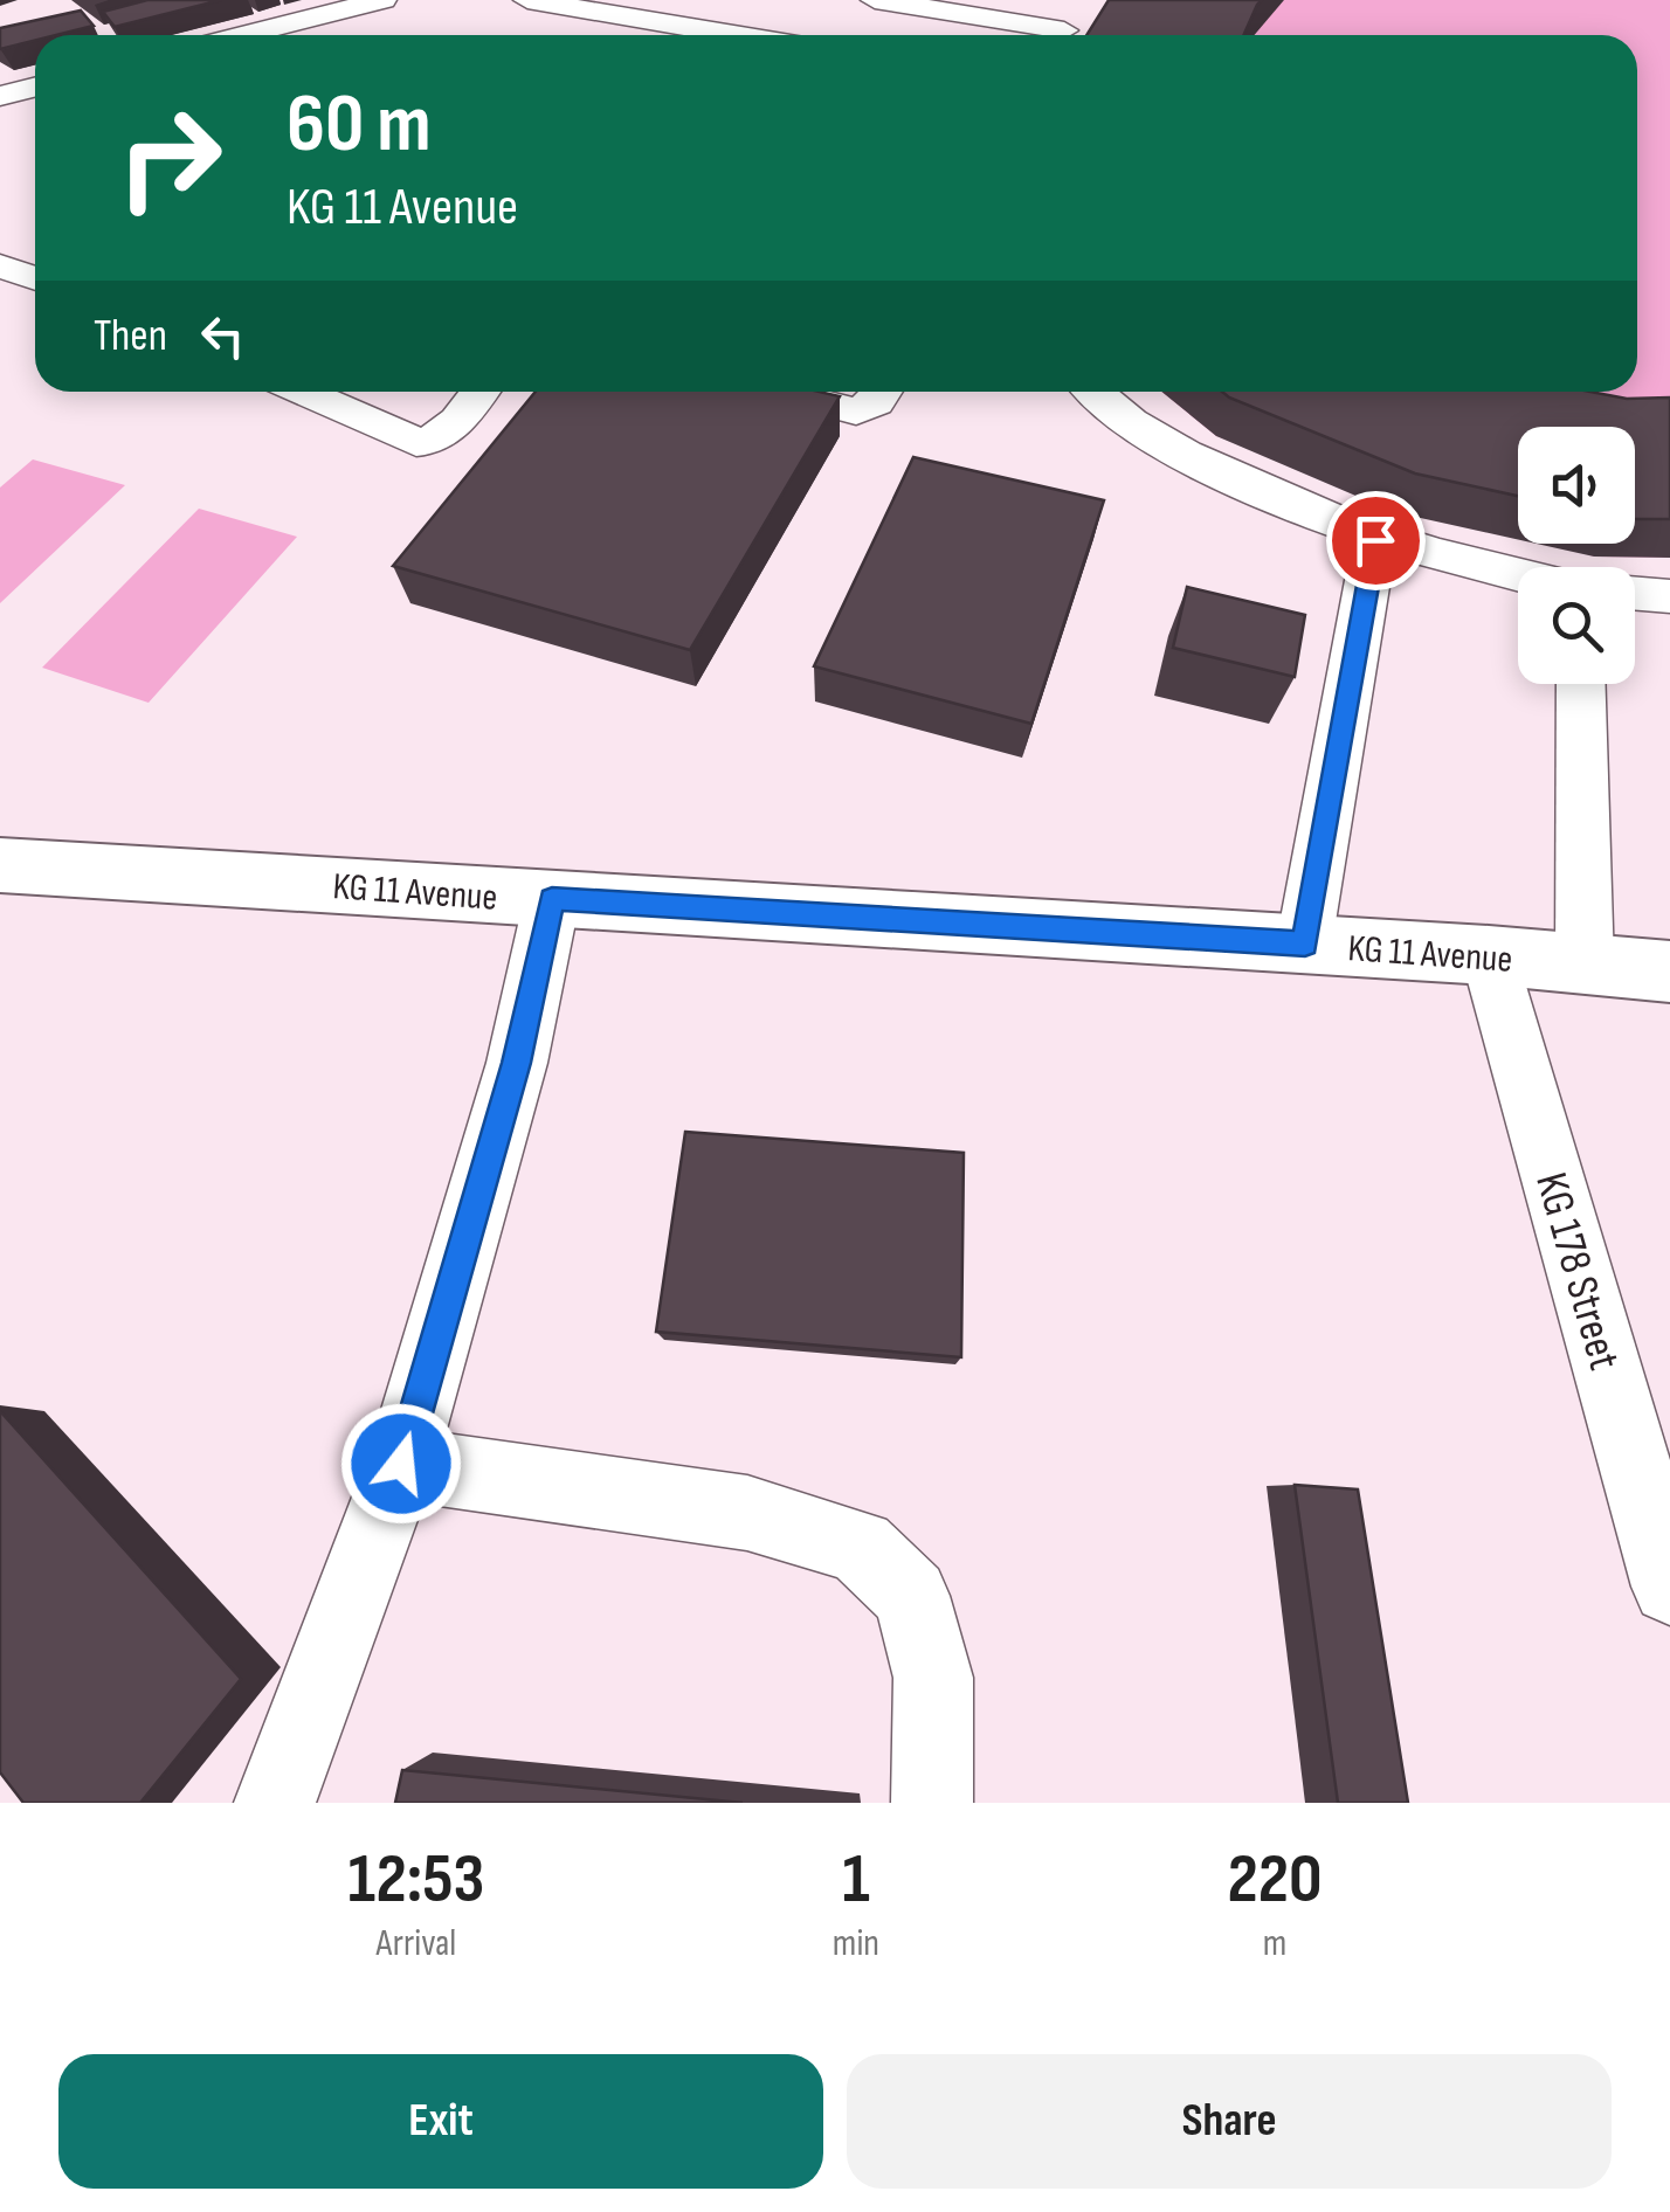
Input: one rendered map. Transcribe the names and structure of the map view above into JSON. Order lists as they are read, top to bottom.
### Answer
{
  "streets": {
    "main road": ["KG 11 Avenue"],
    "street": ["KG 178 Street"]
  },
  "crossings": [
    ["KG 11 Avenue", "KG 178 Street"]
  ],
  "page": {
    "turn": ["60 m", "KG 11 Avenue"],
    "then": "Then",
    "eta": [
      "12:53",
      "Arrival",
      "1",
      "min",
      "220",
      "m"
    ],
    "buttons": ["Exit", "Share"]
  }
}
